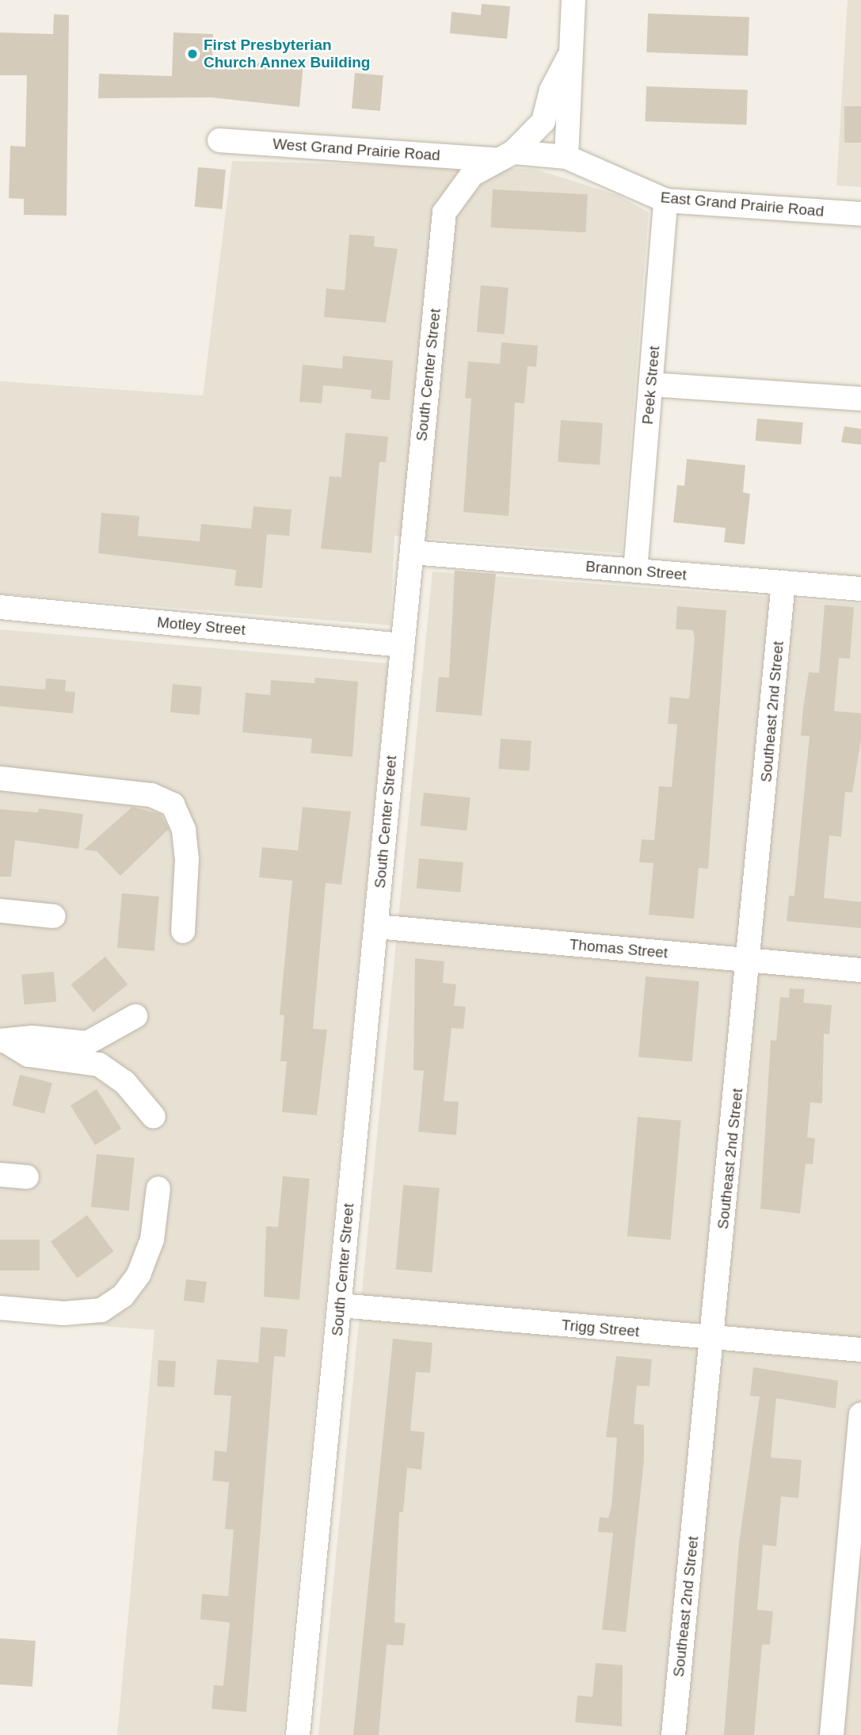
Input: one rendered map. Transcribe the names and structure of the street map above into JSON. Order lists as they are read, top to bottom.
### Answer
{
  "streets": {
    "street": [
      "West Grand Prairie Road",
      "East Grand Prairie Road",
      "South Center Street",
      "Peek Street",
      "Brannon Street",
      "Motley Street",
      "Southeast 2nd Street",
      "Thomas Street",
      "Trigg Street"
    ]
  },
  "crossings": [
    ["West Grand Prairie Road", "South Center Street"],
    ["East Grand Prairie Road", "Peek Street"],
    ["South Center Street", "Brannon Street"],
    ["South Center Street", "Motley Street"],
    ["South Center Street", "Thomas Street"],
    ["South Center Street", "Trigg Street"],
    ["Peek Street", "Brannon Street"],
    ["Brannon Street", "Southeast 2nd Street"],
    ["Southeast 2nd Street", "Thomas Street"],
    ["Southeast 2nd Street", "Trigg Street"]
  ],
  "places": ["First Presbyterian Church Annex Building"]
}
